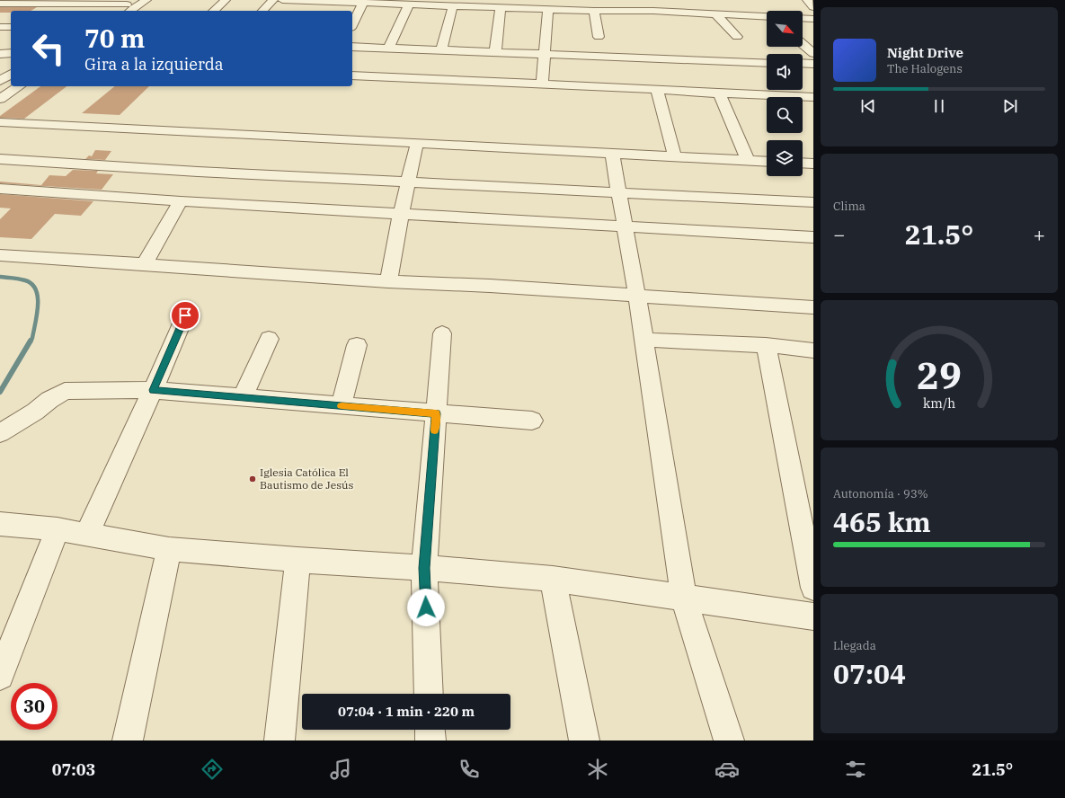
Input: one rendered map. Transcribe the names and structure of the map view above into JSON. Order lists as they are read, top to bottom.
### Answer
{
  "places": ["Iglesia Católica El Bautismo de Jesús"],
  "north": "bottom right",
  "page": {
    "turn": ["70 m", "Gira a la izquierda"],
    "song": ["Night Drive", "The Halogens"],
    "tile": [
      "Clima",
      ["Autonomía · 93%", "465 km"],
      ["Llegada", "07:04"]
    ],
    "heat": ["−", "21.5°", "+"],
    "limit": "30",
    "trip": "07:04 · 1 min · 220 m",
    "tabs": ["07:03", "21.5°"],
    "gauge": ["29", "km/h"]
  }
}
